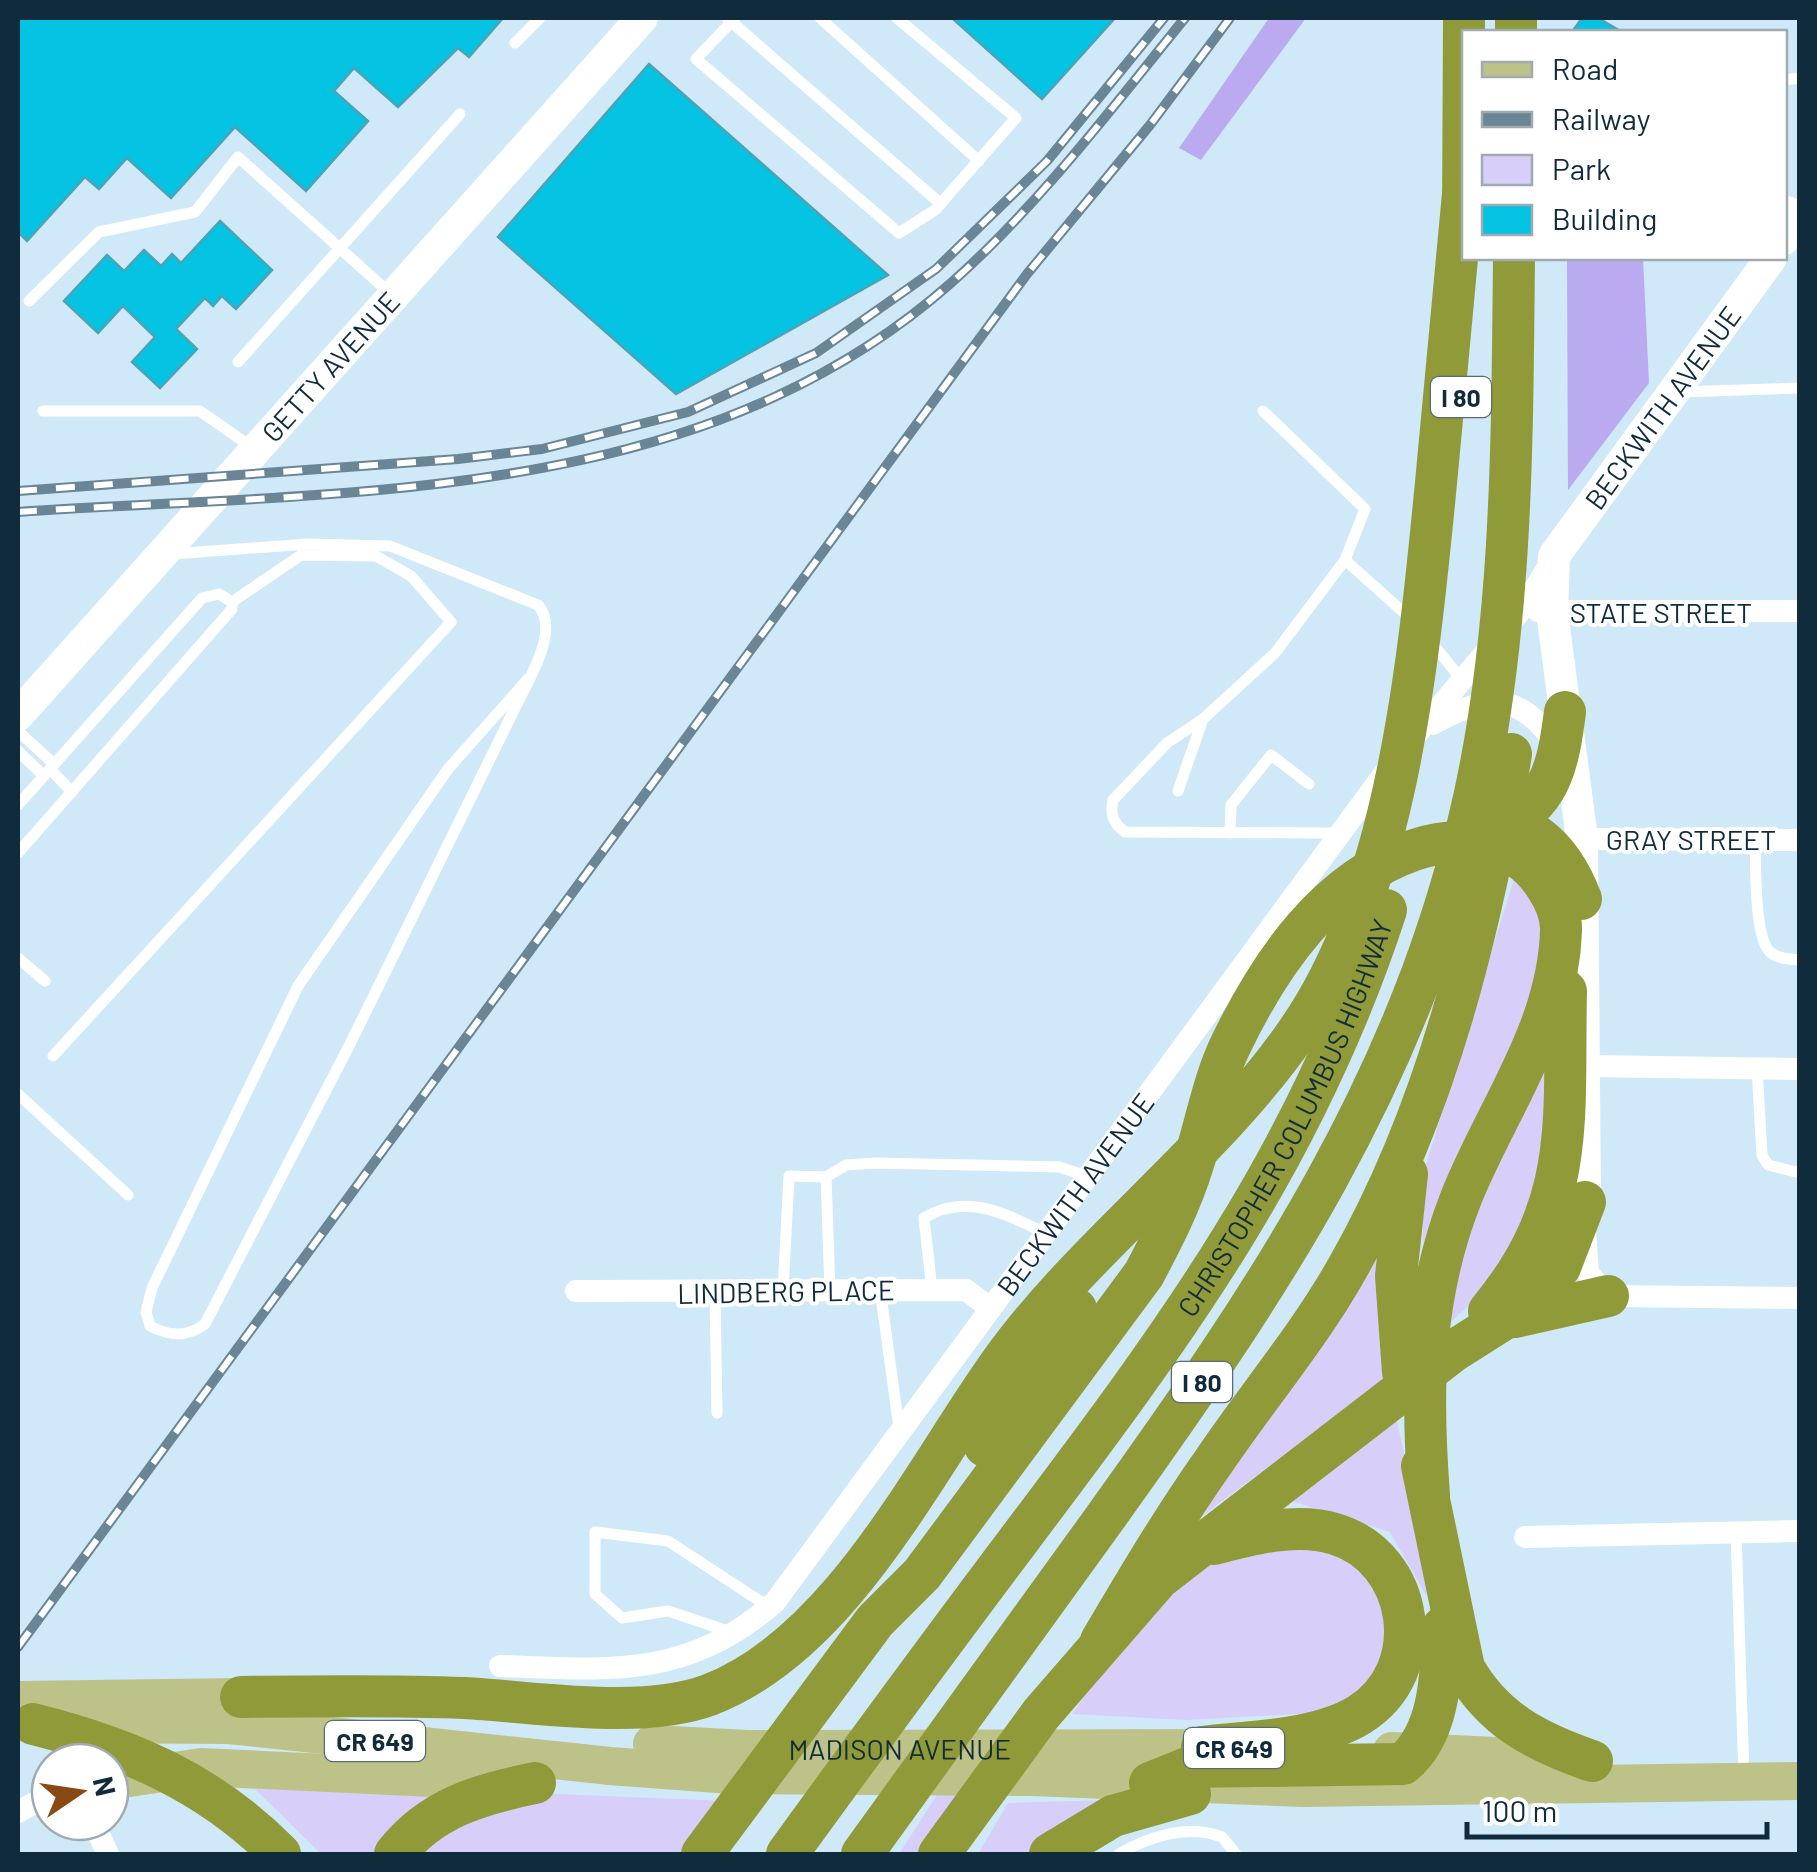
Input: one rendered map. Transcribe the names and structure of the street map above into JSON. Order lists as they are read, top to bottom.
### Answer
{
  "streets": {
    "highway": ["I 80", "CHRISTOPHER COLUMBUS HIGHWAY"],
    "main road": ["CR 649", "MADISON AVENUE"],
    "street": [
      "GETTY AVENUE",
      "BECKWITH AVENUE",
      "STATE STREET",
      "GRAY STREET",
      "LINDBERG PLACE"
    ]
  },
  "crossings": [
    ["BECKWITH AVENUE", "STATE STREET"],
    ["BECKWITH AVENUE", "LINDBERG PLACE"]
  ],
  "legend": [
    "Road",
    "Railway",
    "Park",
    "Building"
  ],
  "scale_bar": "100 m",
  "north": "right"
}
